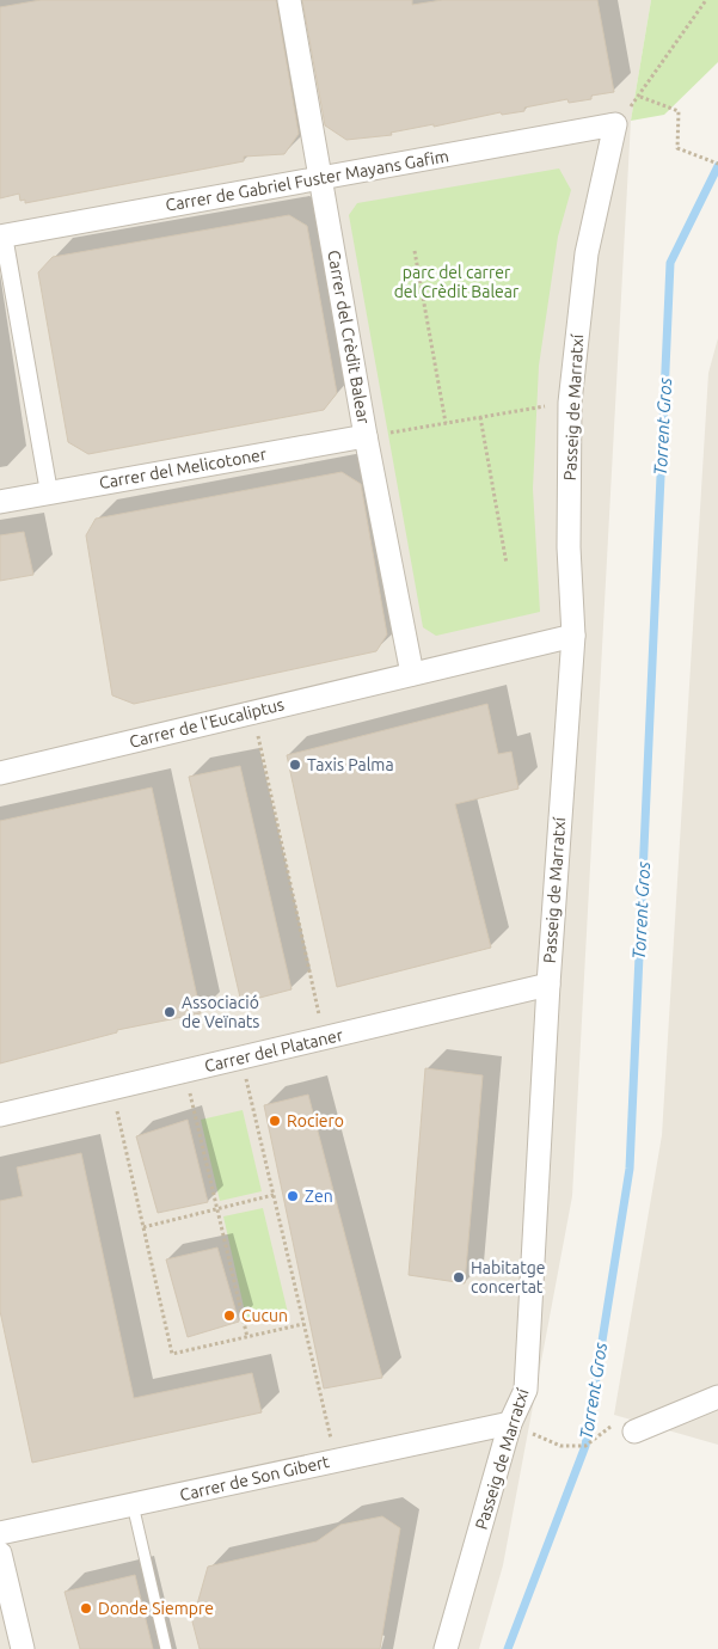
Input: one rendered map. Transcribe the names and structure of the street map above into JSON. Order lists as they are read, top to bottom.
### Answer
{
  "streets": {
    "street": [
      "Carrer de Gabriel Fuster Mayans Gafim",
      "Carrer del Crèdit Balear",
      "Passeig de Marratxí",
      "Carrer del Melicotoner",
      "Carrer de l'Eucaliptus",
      "Carrer del Plataner",
      "Carrer de Son Gibert"
    ]
  },
  "crossings": [
    ["Carrer de Gabriel Fuster Mayans Gafim", "Carrer del Crèdit Balear"],
    ["Carrer de Gabriel Fuster Mayans Gafim", "Passeig de Marratxí"],
    ["Carrer del Crèdit Balear", "Carrer del Melicotoner"],
    ["Carrer del Crèdit Balear", "Carrer de l'Eucaliptus"],
    ["Passeig de Marratxí", "Carrer de l'Eucaliptus"],
    ["Passeig de Marratxí", "Carrer del Plataner"],
    ["Passeig de Marratxí", "Carrer de Son Gibert"]
  ],
  "water": ["Torrent Gros"],
  "parks": ["parc del carrer del Crèdit Balear"],
  "places": [
    "Taxis Palma",
    "Associació de Veïnats",
    "Rociero",
    "Zen",
    "Habitatge concertat",
    "Cucun",
    "Donde Siempre"
  ]
}
